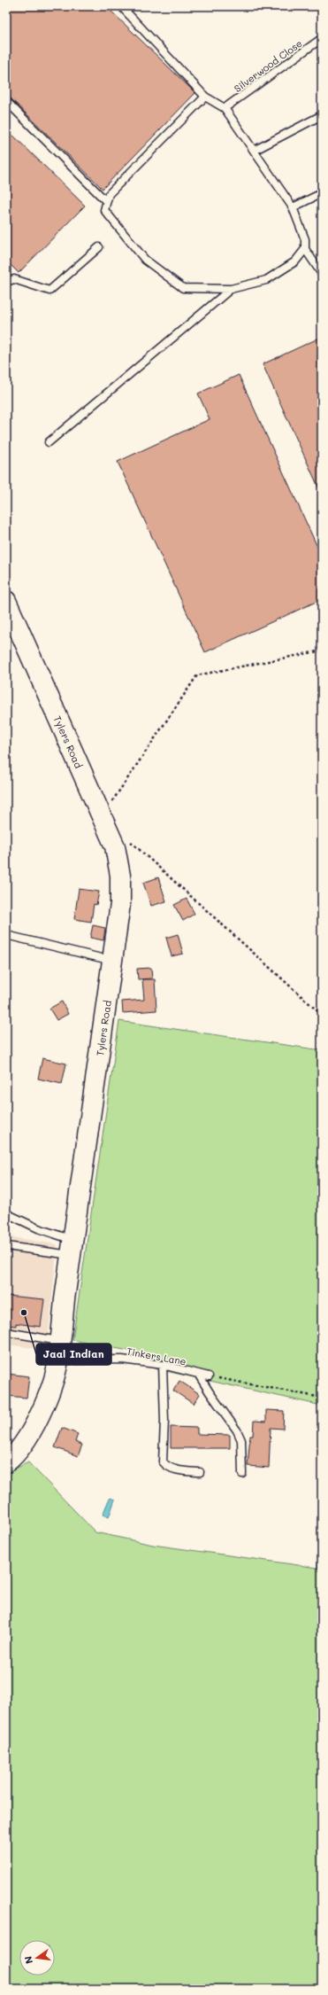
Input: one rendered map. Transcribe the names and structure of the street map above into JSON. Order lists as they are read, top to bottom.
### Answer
{
  "streets": {
    "street": ["Tylers Road"],
    "lane": ["Silverwood Close", "Tinkers Lane"]
  },
  "crossings": [
    ["Tylers Road", "Tinkers Lane"]
  ],
  "places": ["Jaal Indian"],
  "north": "left"
}
